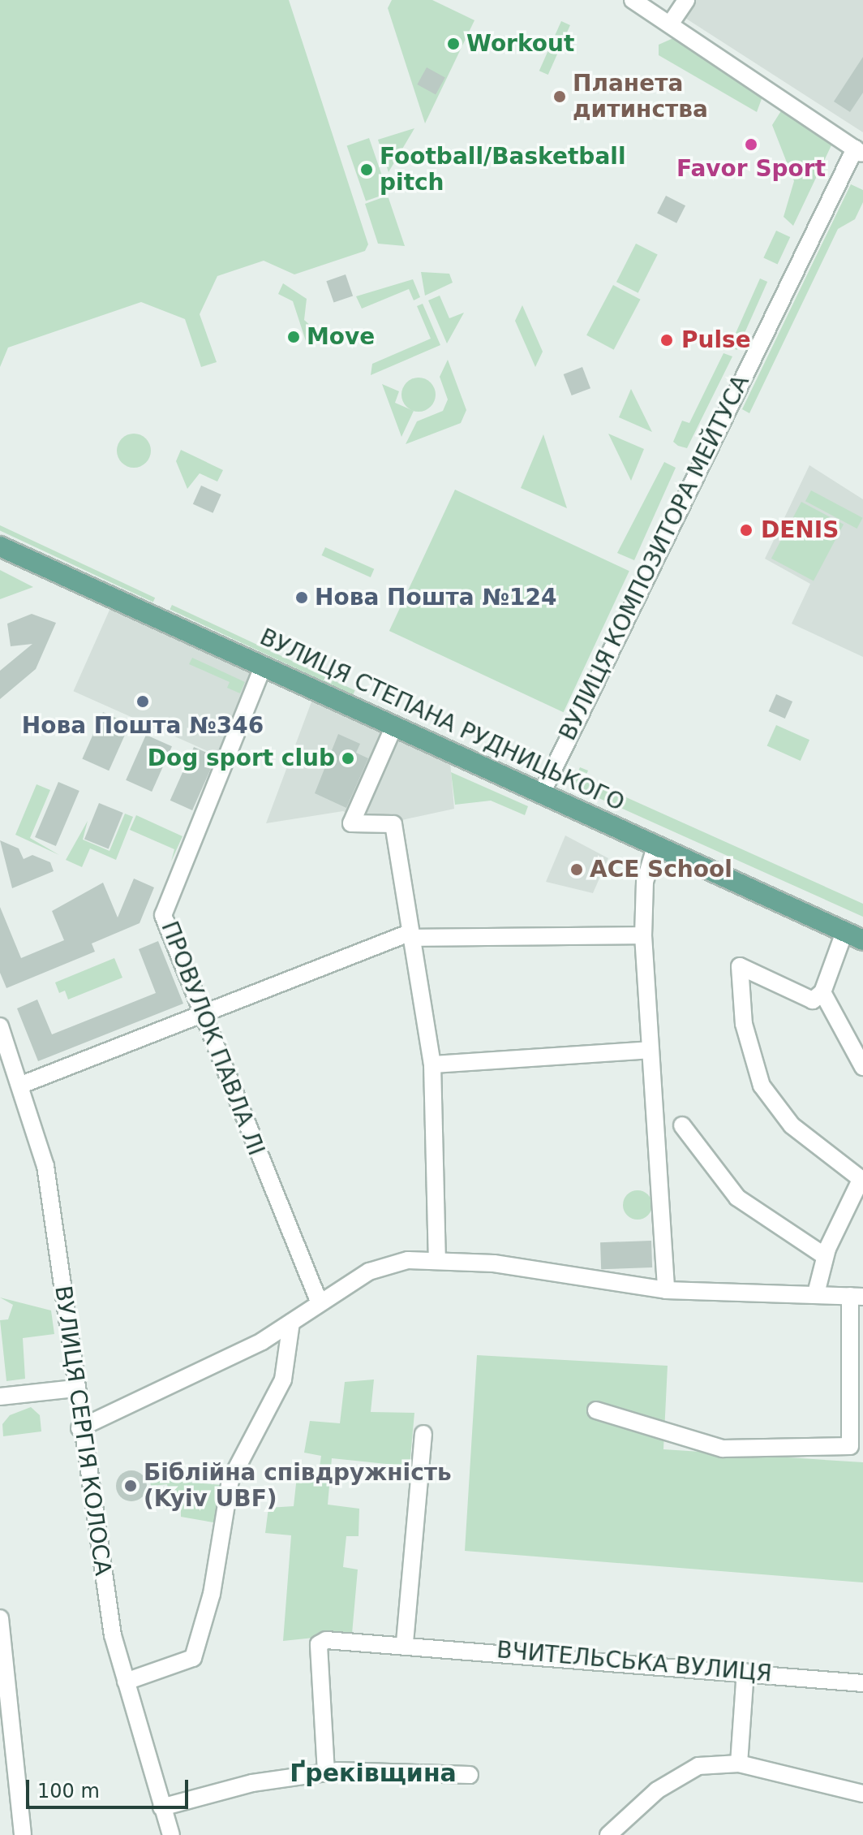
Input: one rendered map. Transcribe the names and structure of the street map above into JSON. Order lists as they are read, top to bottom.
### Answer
{
  "streets": {
    "main road": ["ВУЛИЦЯ СТЕПАНА РУДНИЦЬКОГО"],
    "street": [
      "ВУЛИЦЯ КОМПОЗИТОРА МЕЙТУСА",
      "ПРОВУЛОК ПАВЛА ЛІ",
      "ВУЛИЦЯ СЕРГІЯ КОЛОСА",
      "ВЧИТЕЛЬСЬКА ВУЛИЦЯ"
    ]
  },
  "crossings": [
    ["ВУЛИЦЯ КОМПОЗИТОРА МЕЙТУСА", "ВУЛИЦЯ СТЕПАНА РУДНИЦЬКОГО"],
    ["ВУЛИЦЯ СТЕПАНА РУДНИЦЬКОГО", "ПРОВУЛОК ПАВЛА ЛІ"]
  ],
  "districts": ["Ґреківщина"],
  "places": [
    "Workout",
    "Планета дитинства",
    "Favor Sport",
    "Football/Basketball pitch",
    "Move",
    "Pulse",
    "DENIS",
    "Нова Пошта №124",
    "Нова Пошта №346",
    "Dog sport club",
    "ACE School",
    "Біблійна співдружність (Kyiv UBF)"
  ],
  "scale_bar": "100 m"
}
